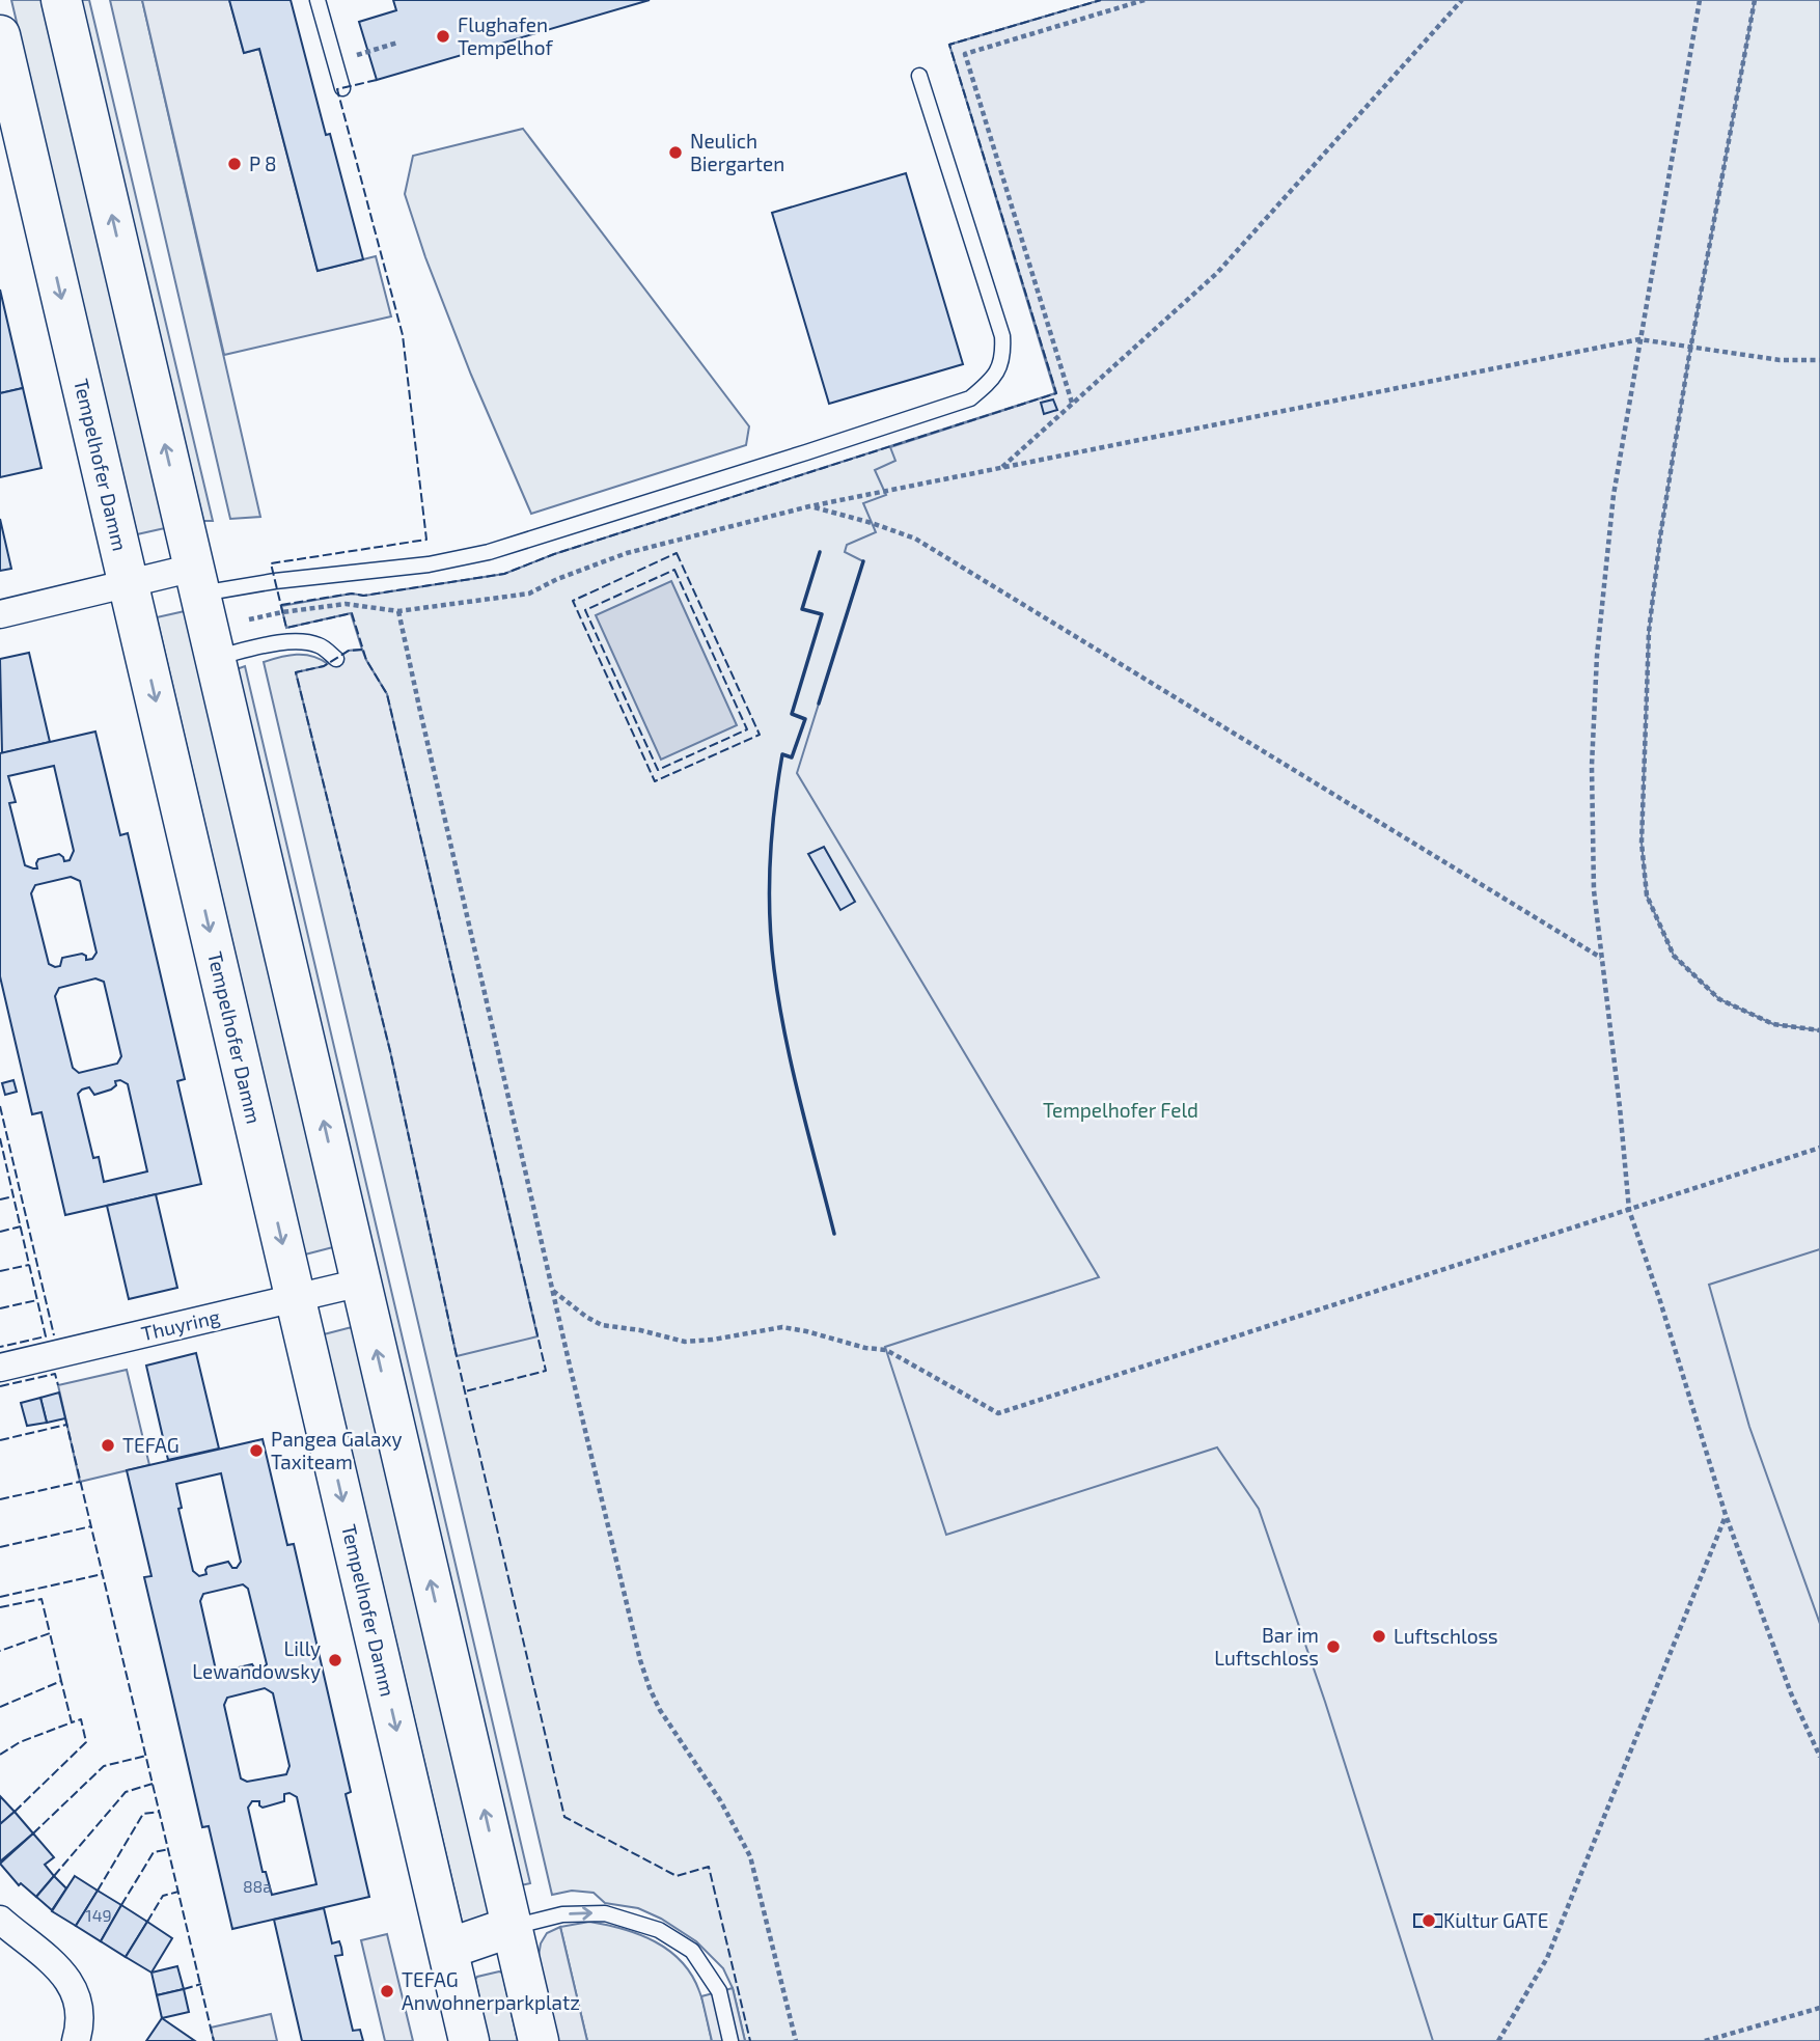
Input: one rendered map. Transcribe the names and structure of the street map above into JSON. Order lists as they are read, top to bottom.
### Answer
{
  "streets": {
    "main road": ["Tempelhofer Damm"],
    "street": ["Thuyring"]
  },
  "crossings": [
    ["Tempelhofer Damm", "Thuyring"]
  ],
  "parks": ["Tempelhofer Feld"],
  "places": [
    "Flughafen Tempelhof",
    "Neulich Biergarten",
    "P 8",
    "TEFAG",
    "Pangea Galaxy Taxiteam",
    "Luftschloss",
    "Bar im Luftschloss",
    "Lilly Lewandowsky",
    "Kultur GATE",
    "TEFAG Anwohnerparkplatz"
  ],
  "house_numbers": ["88a", "149"]
}
